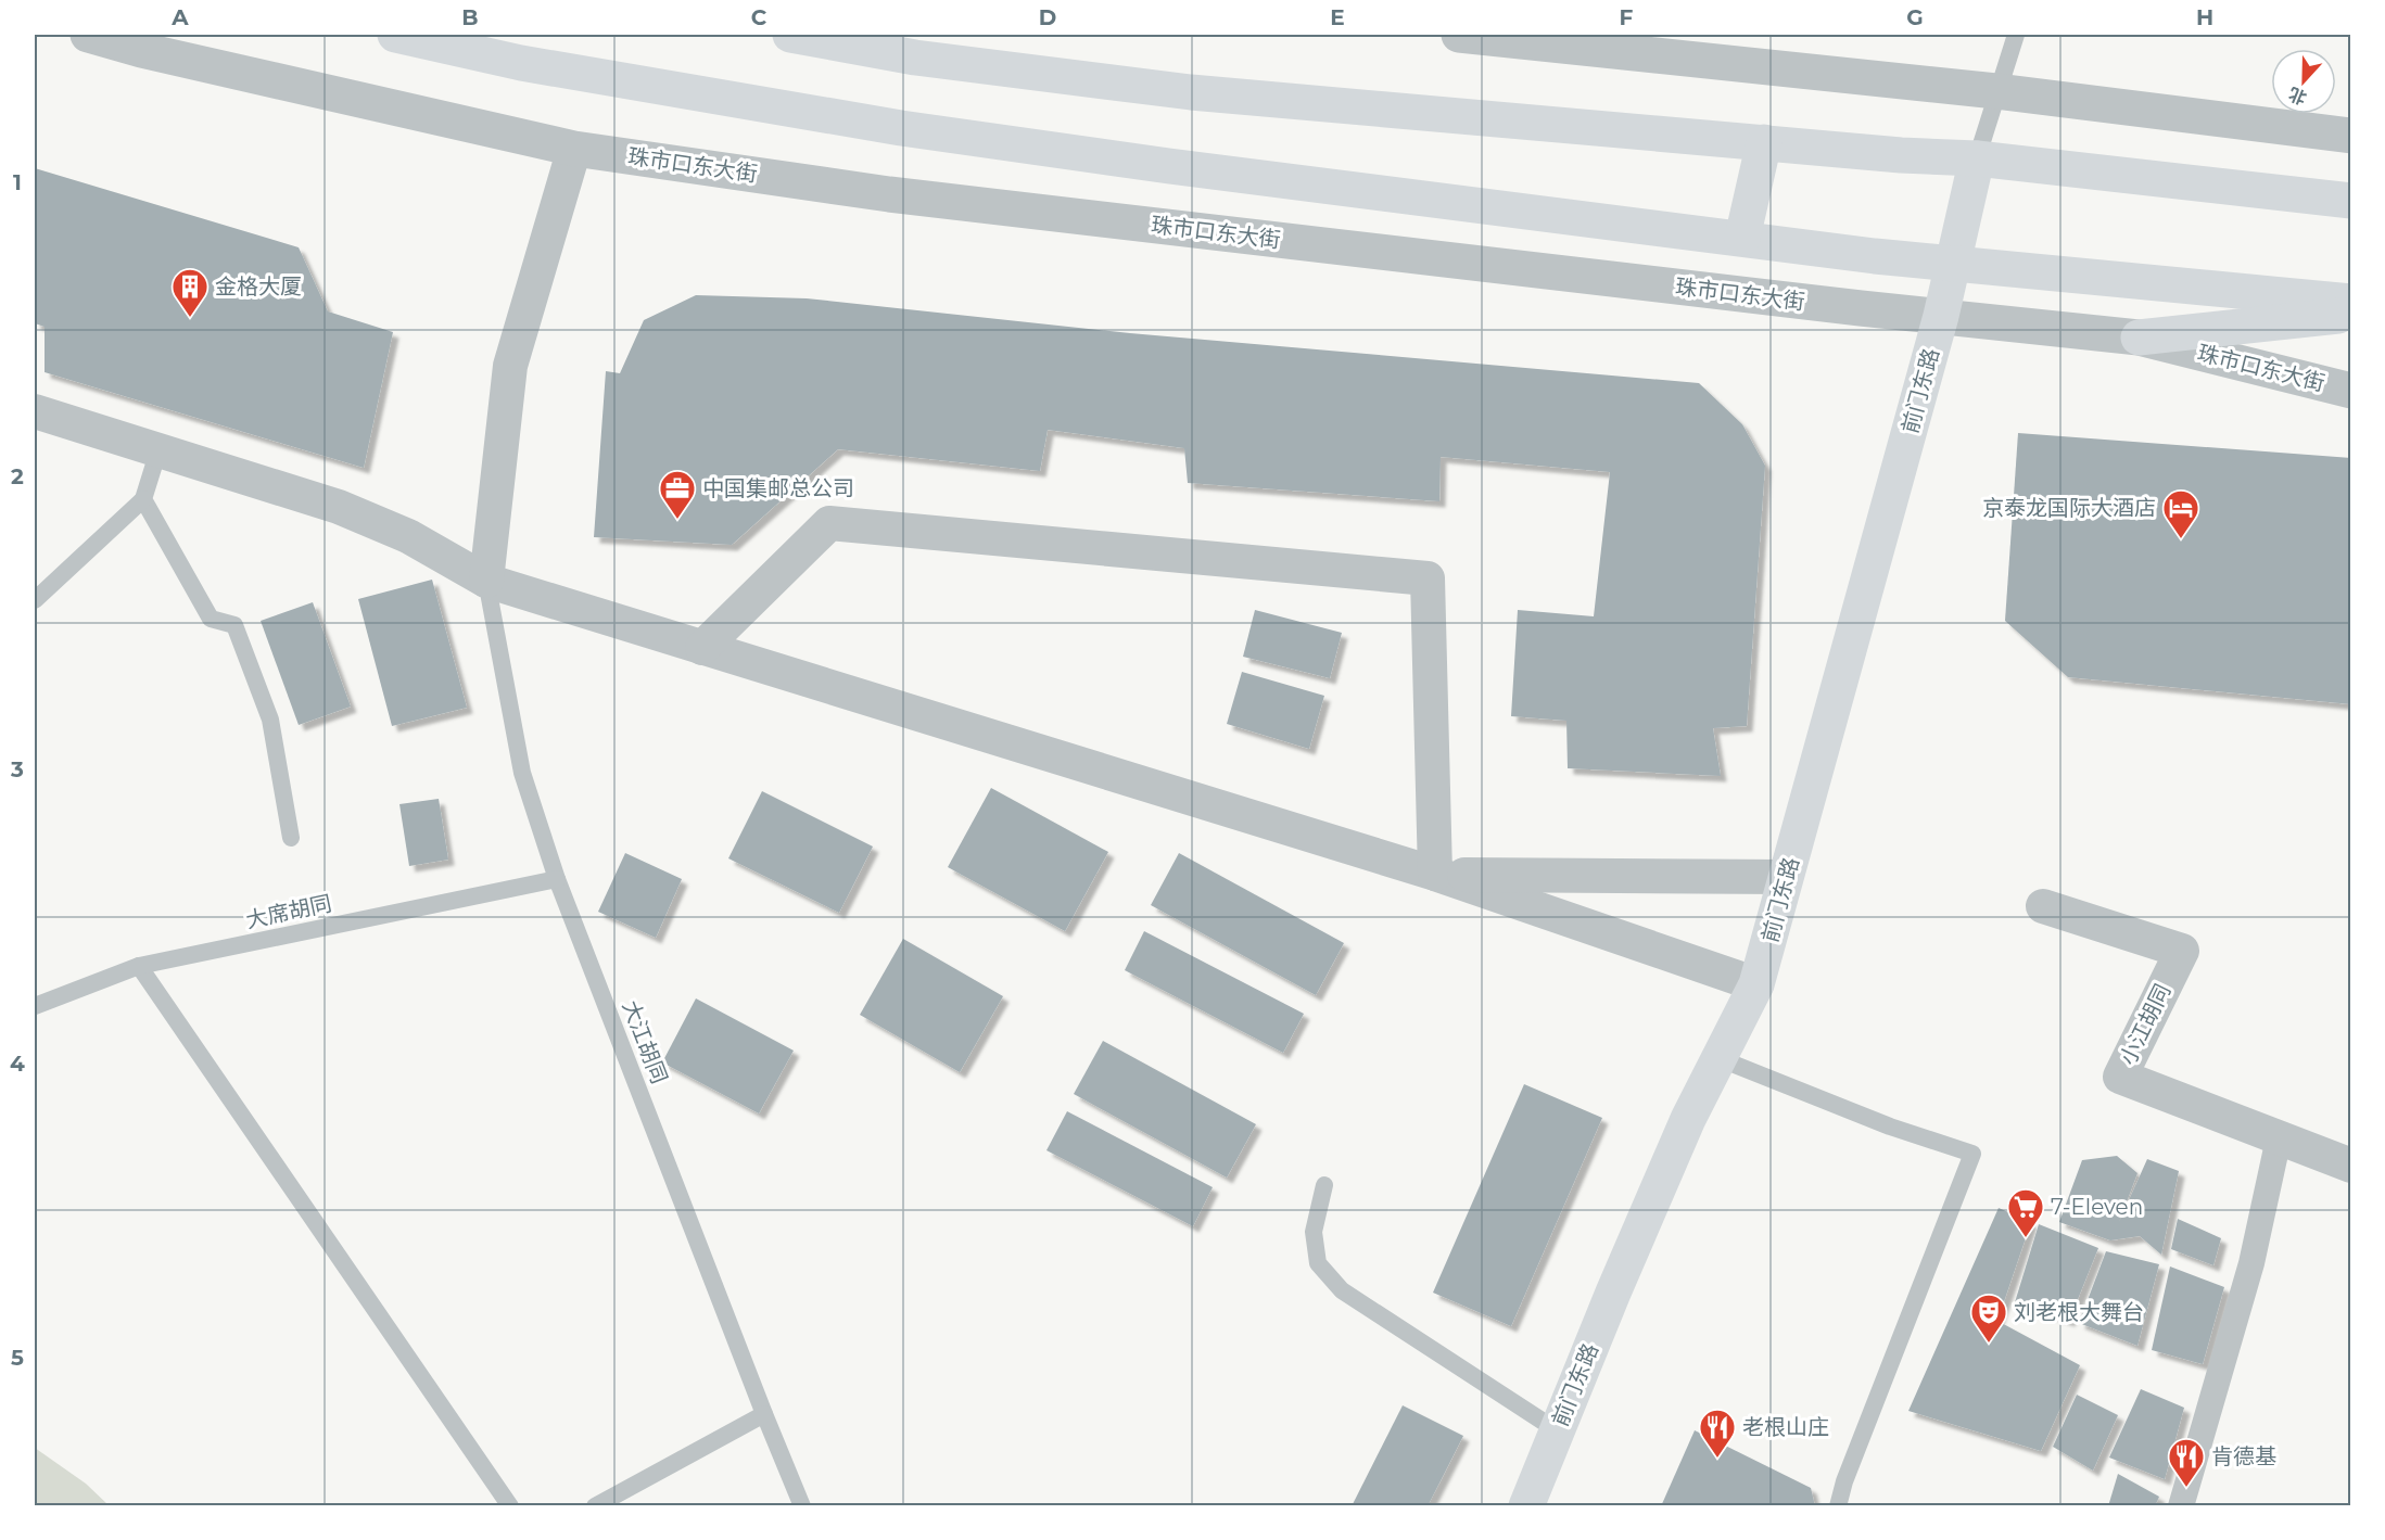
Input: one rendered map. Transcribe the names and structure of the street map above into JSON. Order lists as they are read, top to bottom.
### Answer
{
  "streets": {
    "main road": ["前门东路"],
    "street": ["珠市口东大街", "小江胡同"],
    "lane": ["大席胡同", "大江胡同"]
  },
  "crossings": [
    ["珠市口东大街", "前门东路"],
    ["大席胡同", "大江胡同"]
  ],
  "places": {
    "building": ["金格大厦"],
    "office": ["中国集邮总公司"],
    "hotel": ["京泰龙国际大酒店"],
    "supermarket": ["7-Eleven"],
    "theatre": ["刘老根大舞台"],
    "restaurant": ["老根山庄", "肯德基"]
  },
  "north": "bottom",
  "grid": {
    "columns": [
      "A",
      "B",
      "C",
      "D",
      "E",
      "F",
      "G",
      "H"
    ],
    "rows": [
      "1",
      "2",
      "3",
      "4",
      "5"
    ]
  }
}
